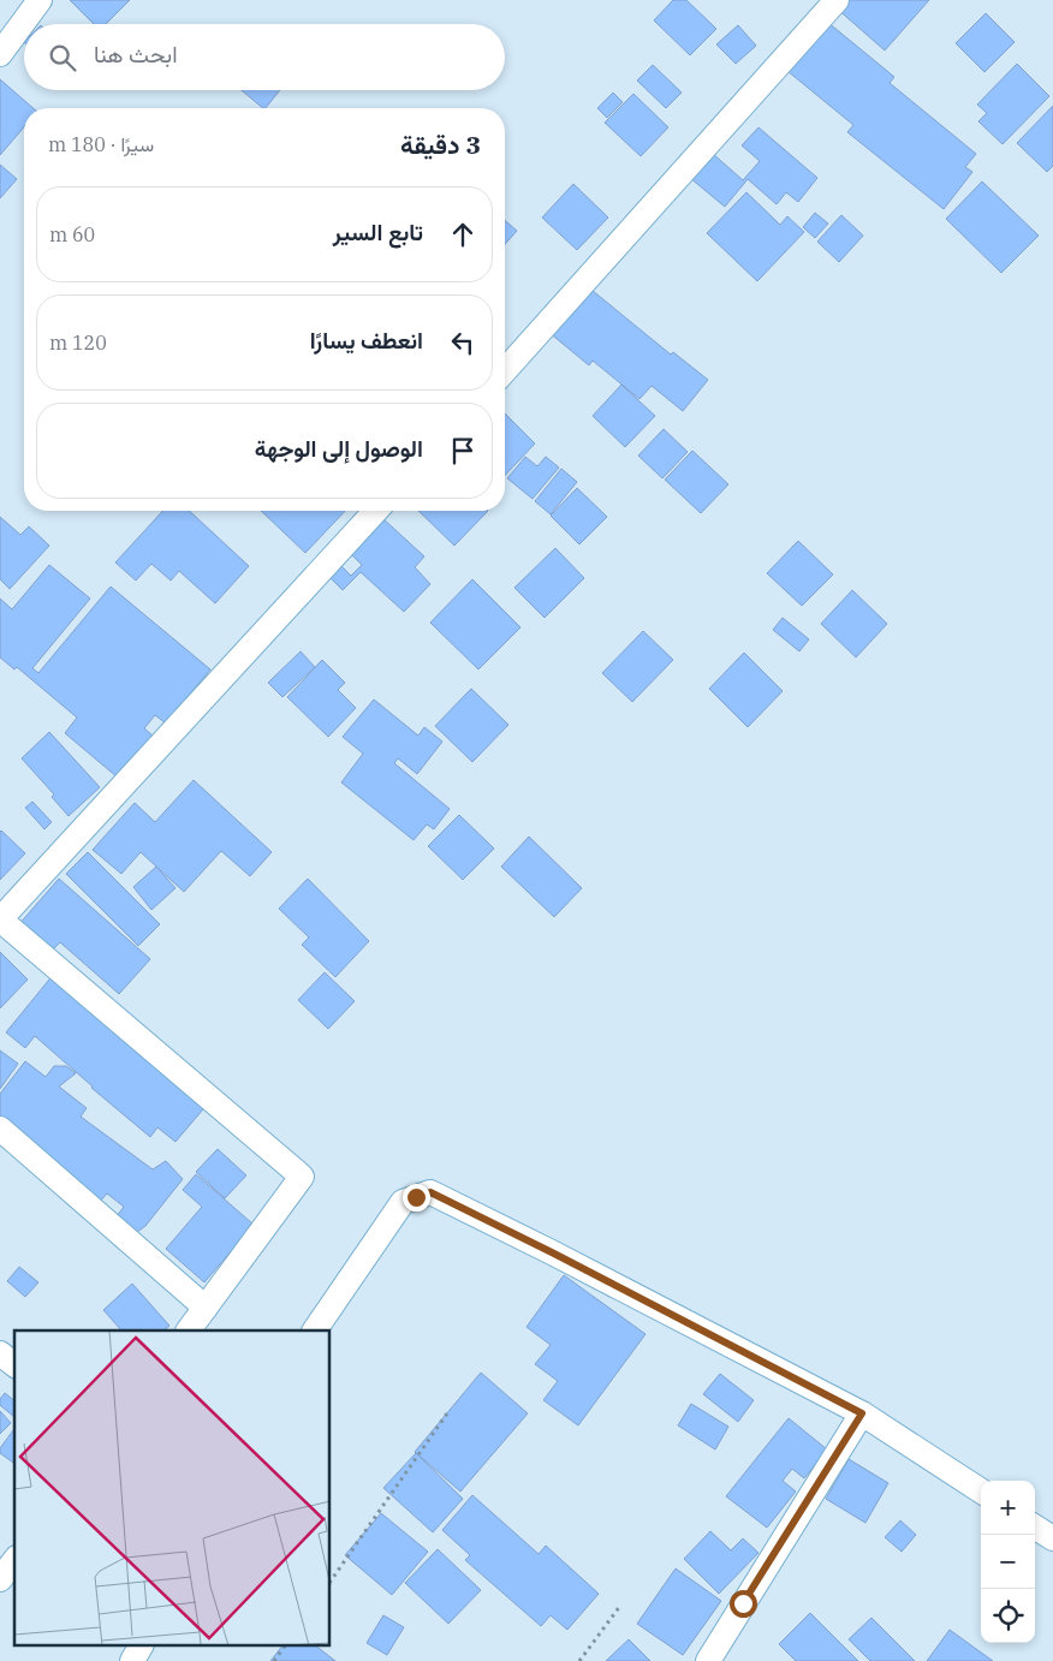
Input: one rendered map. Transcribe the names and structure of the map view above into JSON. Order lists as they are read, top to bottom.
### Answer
{
  "page": {
    "search": "ابحث هنا",
    "heading": ["3 دقيقة", "سيرًا · 180 m"],
    "list": [
      ["تابع السير", "60 m"],
      ["انعطف يسارًا", "120 m"],
      "الوصول إلى الوجهة"
    ],
    "map_buttons": ["+", "−"]
  }
}
